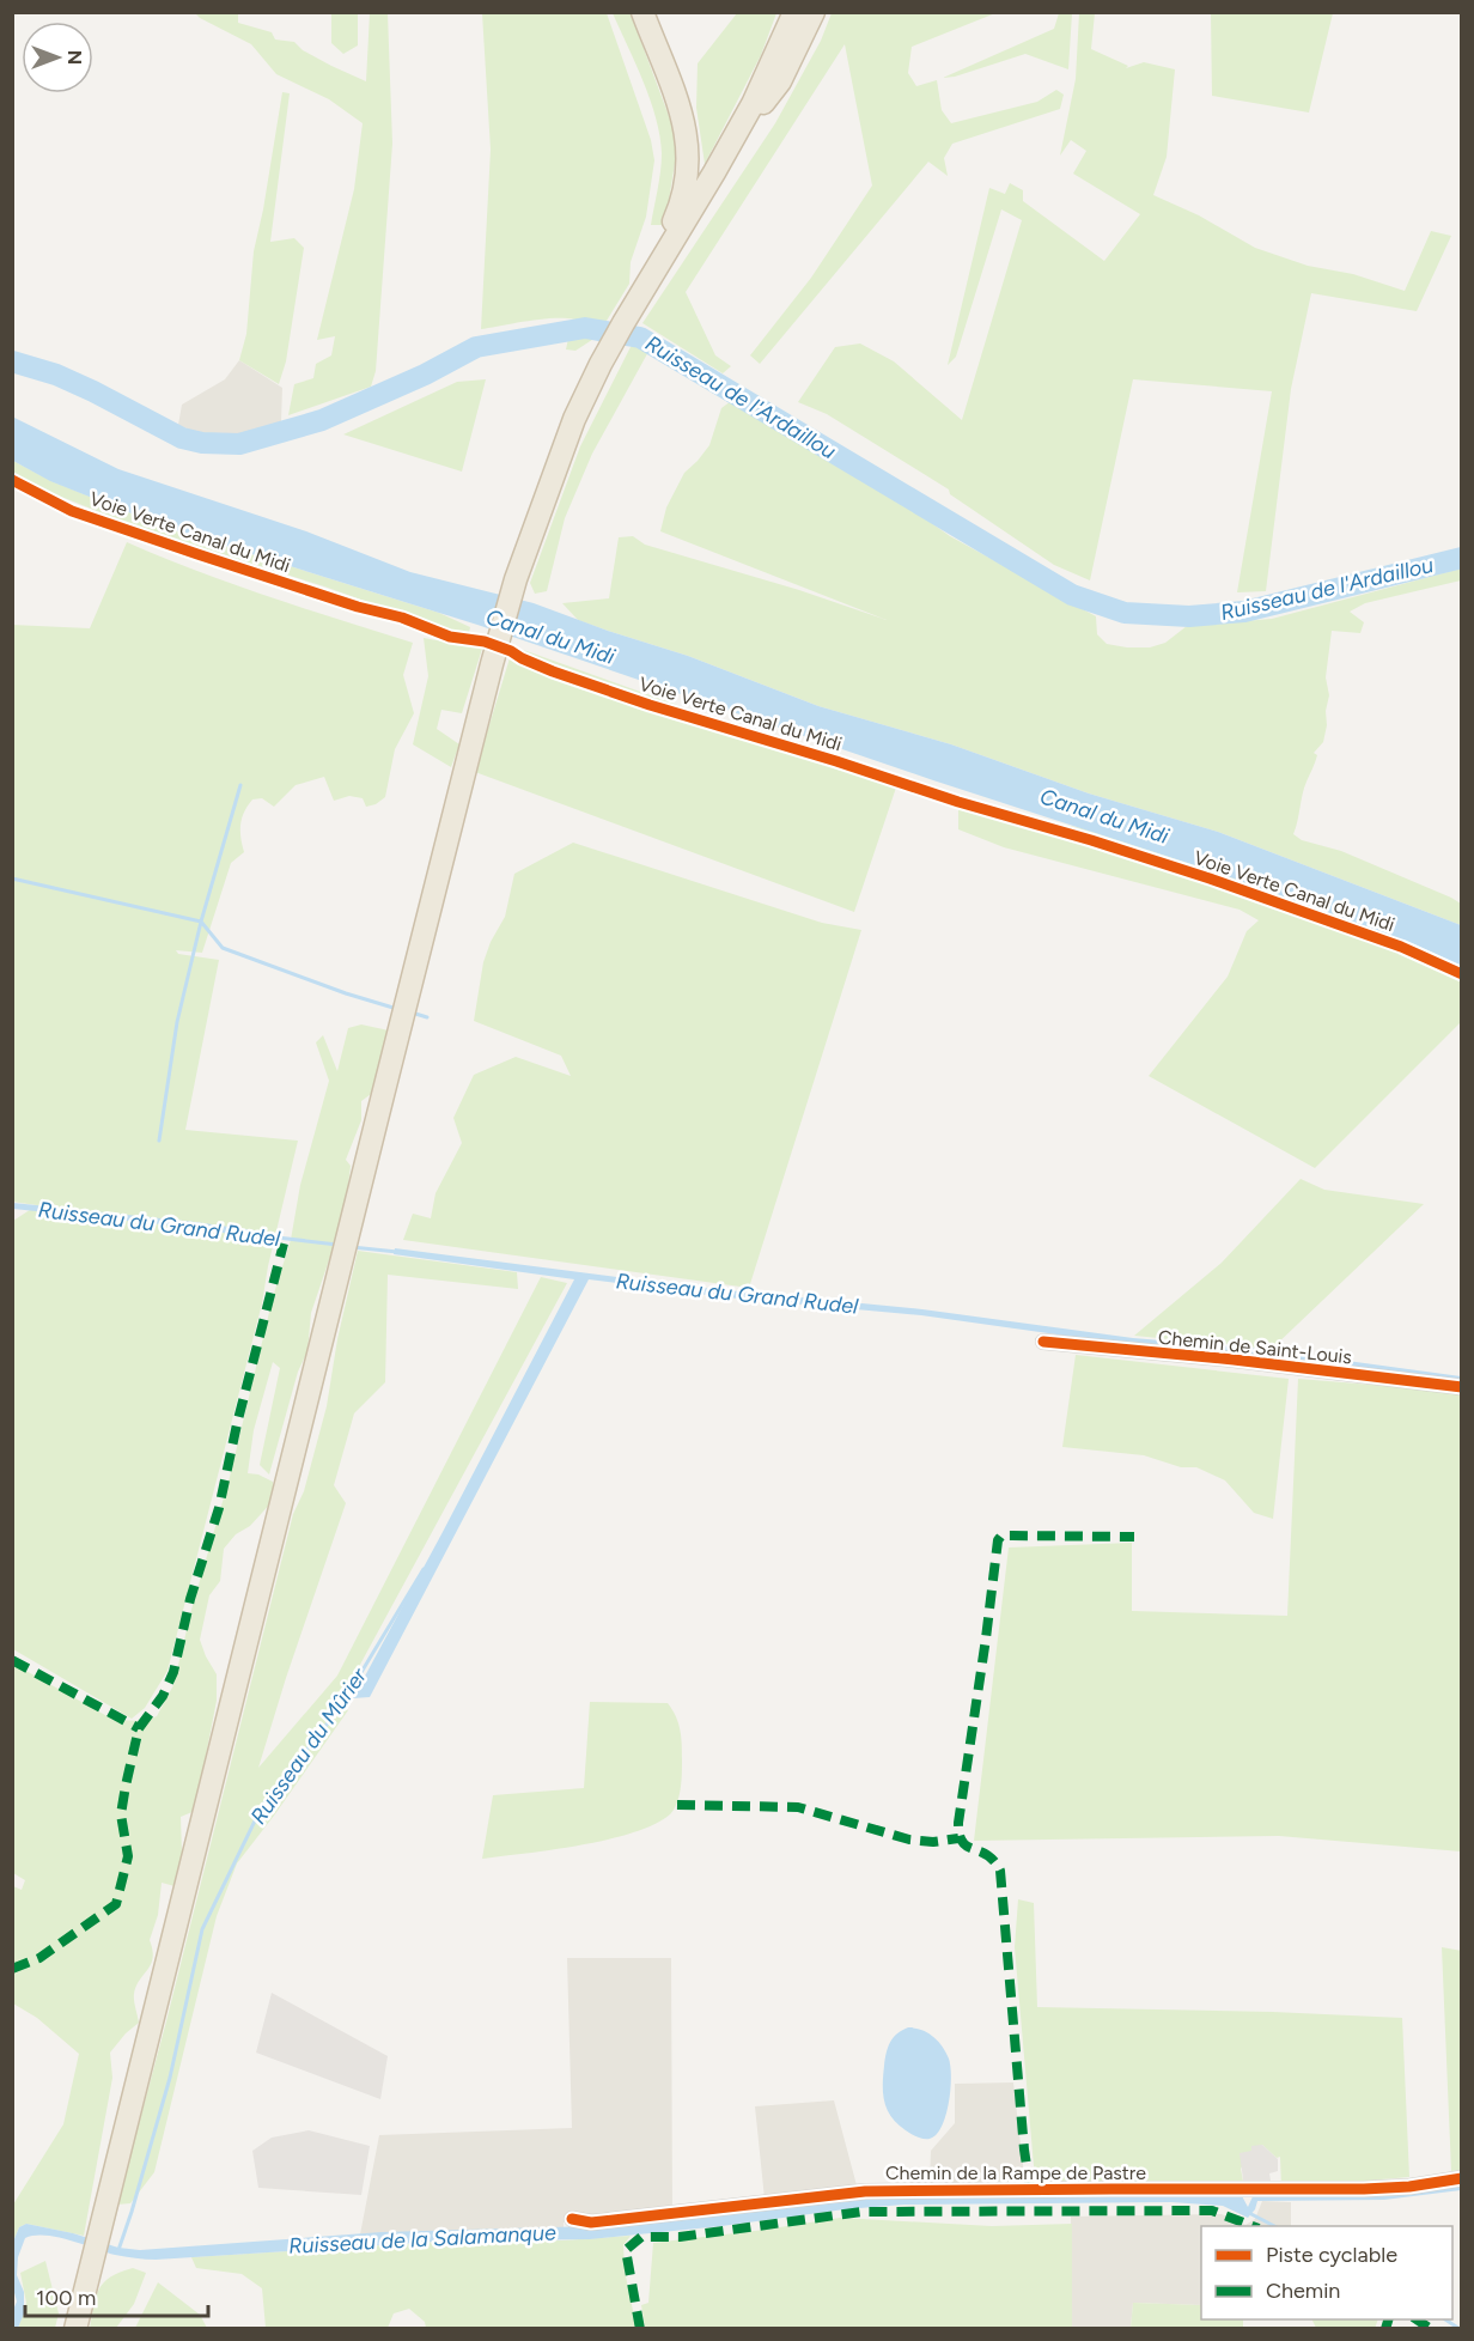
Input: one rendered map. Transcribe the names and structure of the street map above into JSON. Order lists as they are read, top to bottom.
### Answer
{
  "streets": {
    "street": ["Chemin de Saint-Louis", "Chemin de la Rampe de Pastre"],
    "cycle path": ["Voie Verte Canal du Midi"]
  },
  "water": [
    "Ruisseau de l'Ardaillou",
    "Canal du Midi",
    "Ruisseau du Grand Rudel",
    "Ruisseau du Mûrier",
    "Ruisseau de la Salamanque"
  ],
  "legend": ["Piste cyclable", "Chemin"],
  "scale_bar": "100 m",
  "north": "right"
}
